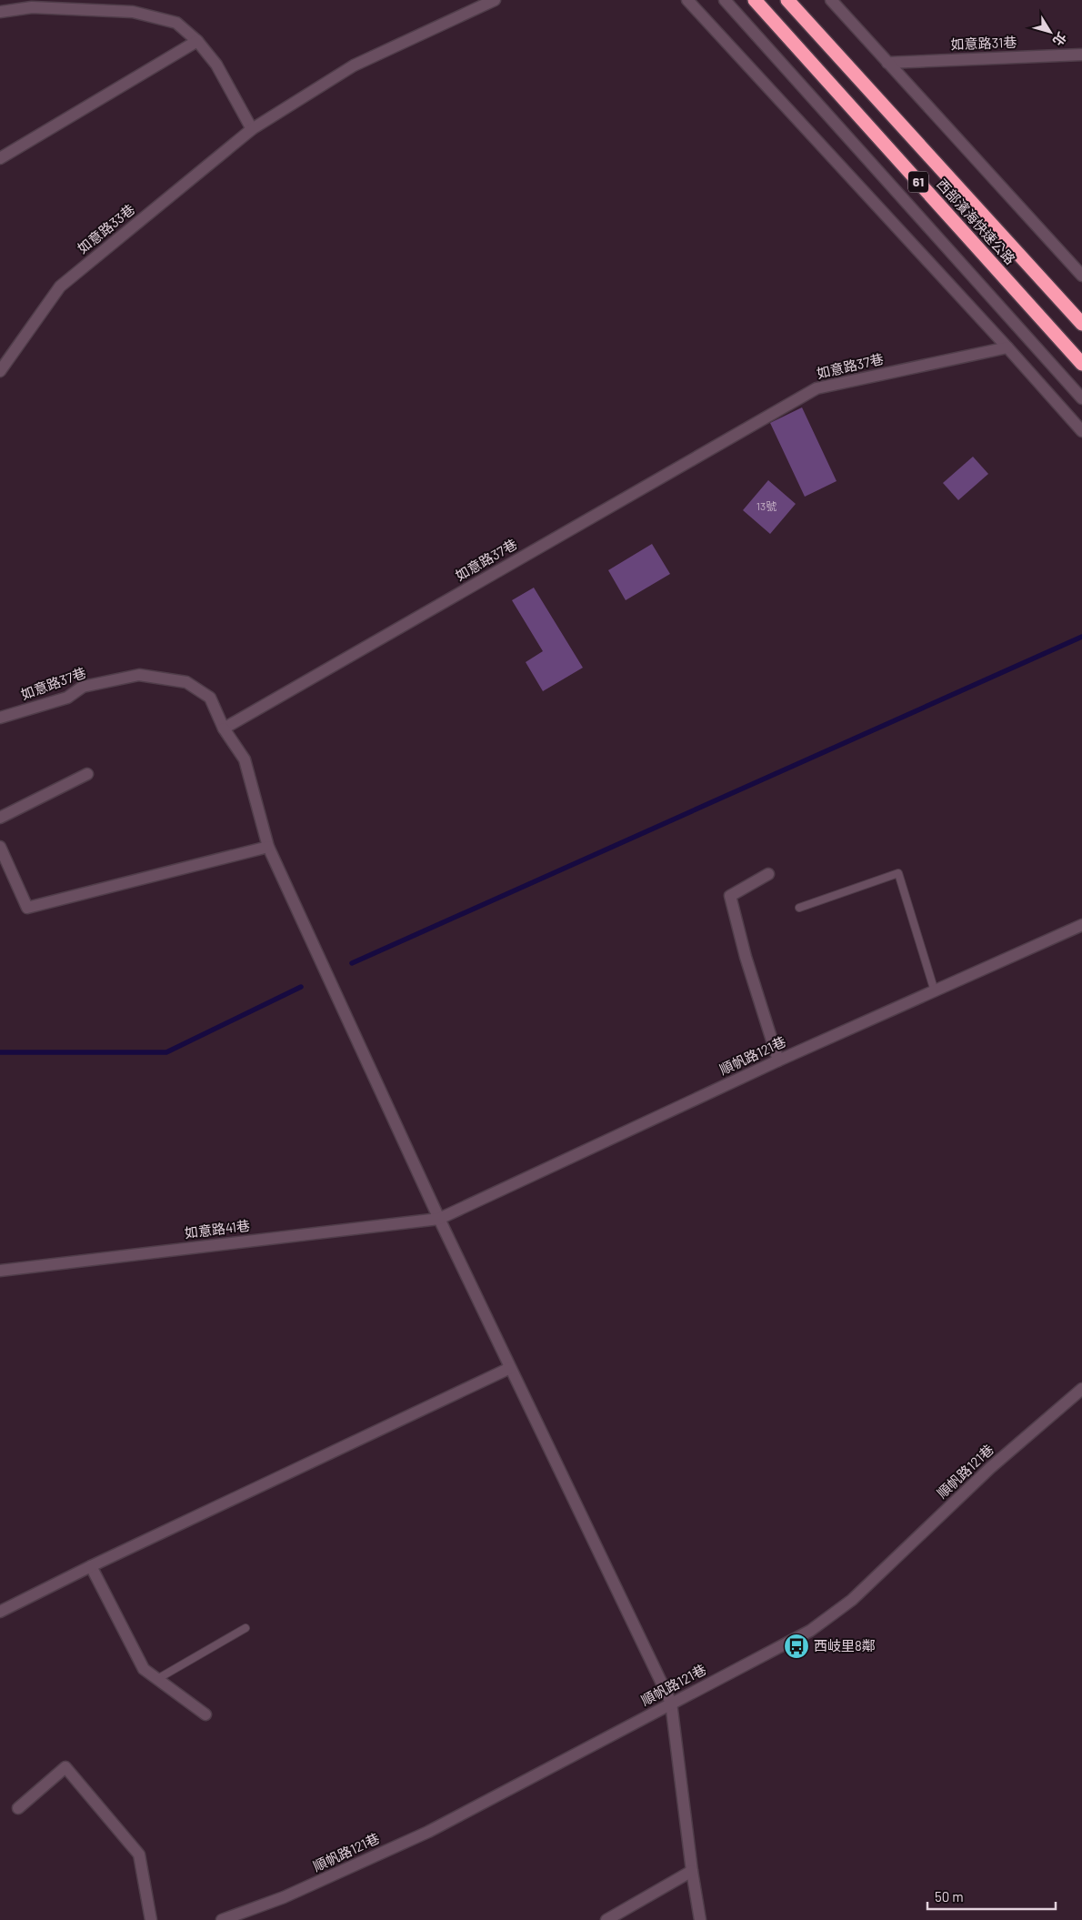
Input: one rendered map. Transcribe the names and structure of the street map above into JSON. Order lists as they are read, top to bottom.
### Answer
{
  "streets": {
    "highway": ["61", "西部濱海快速公路"],
    "street": [
      "如意路31巷",
      "如意路33巷",
      "如意路37巷",
      "順帆路121巷",
      "如意路41巷"
    ]
  },
  "crossings": [
    ["順帆路121巷", "如意路41巷"]
  ],
  "places": {
    "bus stop": ["西岐里8鄰"]
  },
  "house_numbers": ["13號"],
  "scale_bar": "50 m",
  "north": "bottom right"
}
